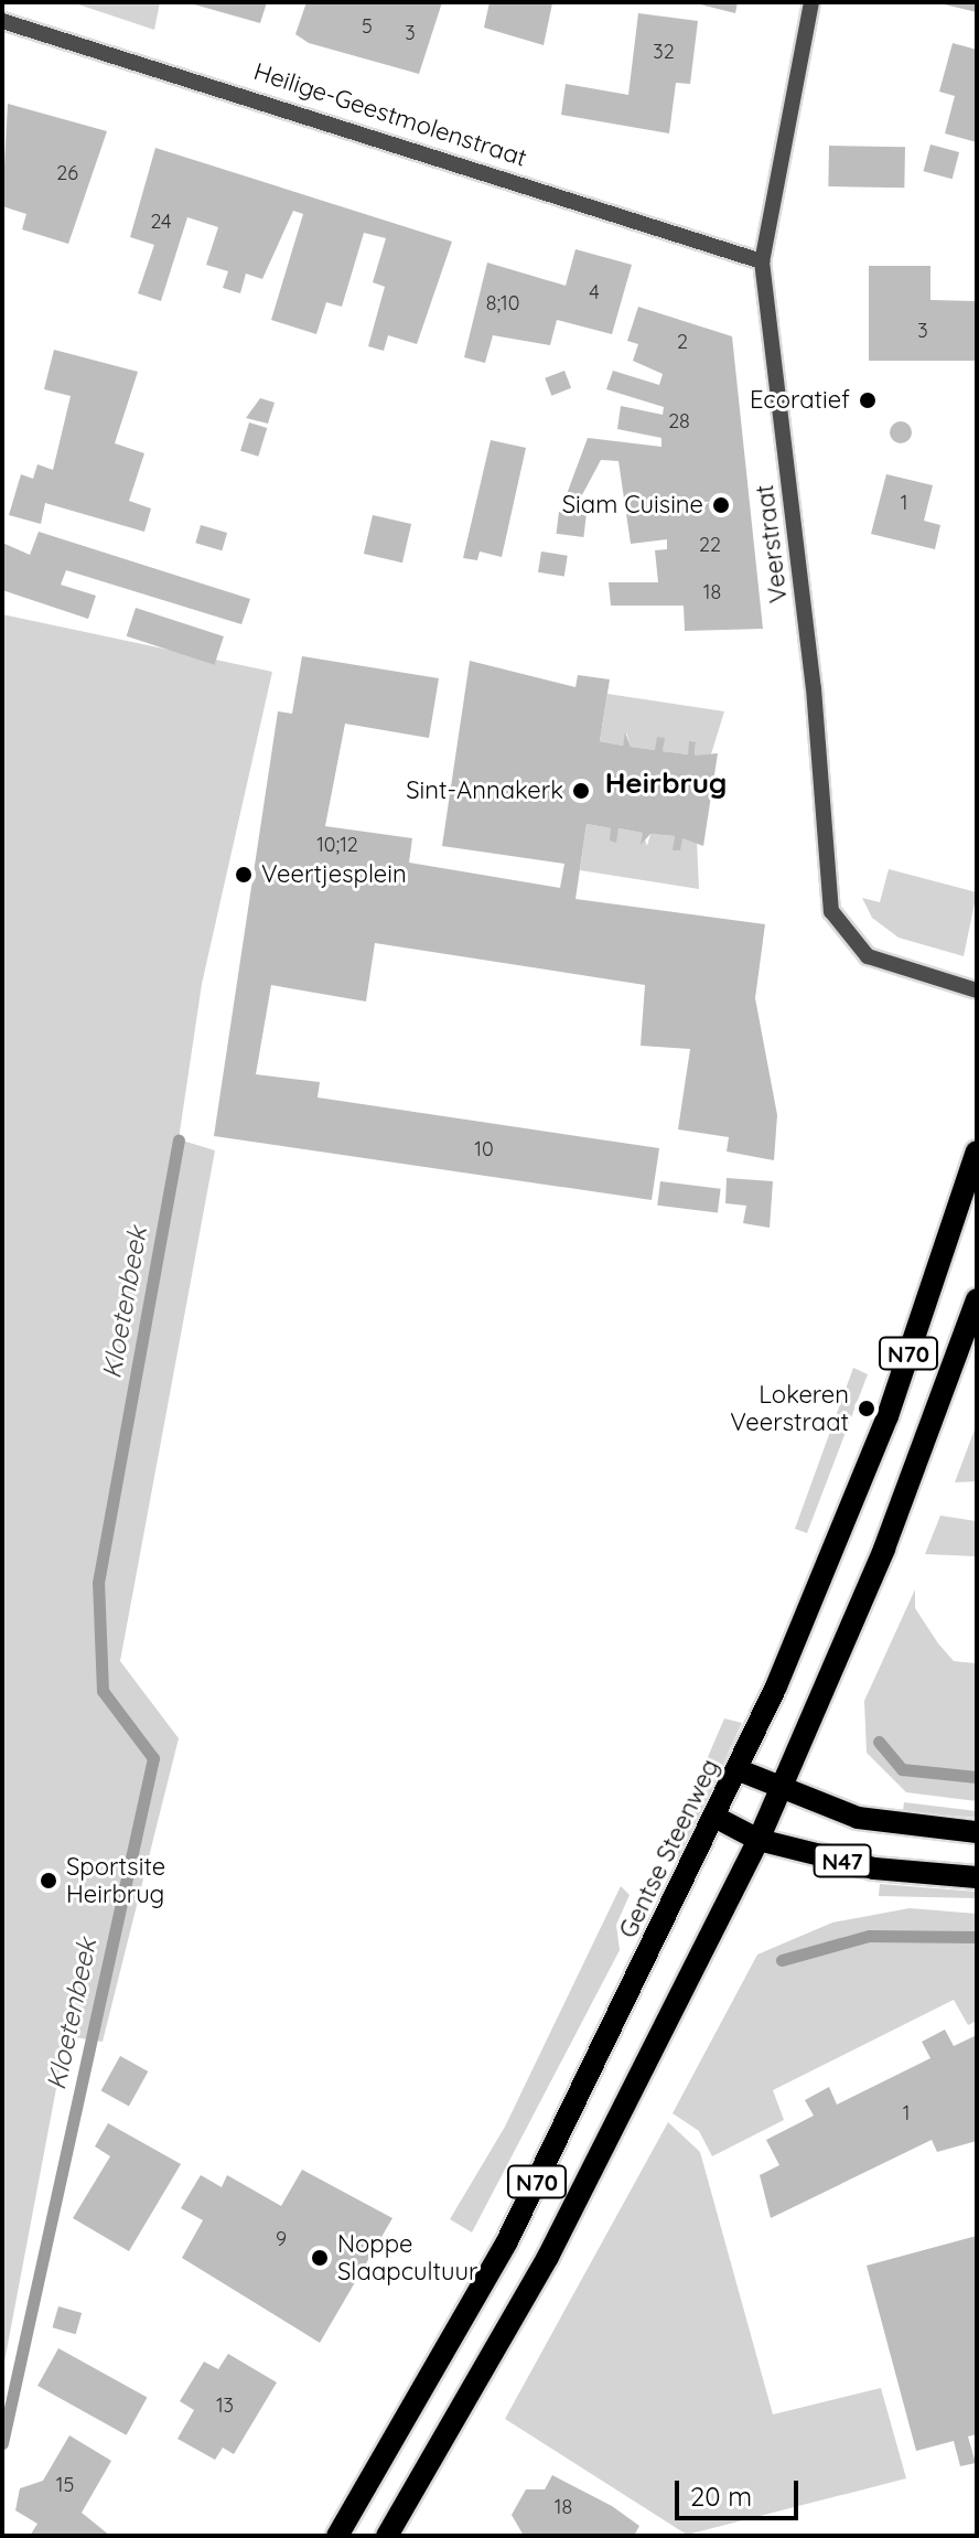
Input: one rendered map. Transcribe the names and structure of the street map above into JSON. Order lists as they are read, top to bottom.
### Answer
{
  "streets": {
    "main road": ["N70", "Gentse Steenweg", "N47"],
    "street": ["Heilige-Geestmolenstraat", "Veerstraat"]
  },
  "crossings": [
    ["Heilige-Geestmolenstraat", "Veerstraat"],
    ["N70", "N47"],
    ["Gentse Steenweg", "N47"]
  ],
  "districts": ["Heirbrug"],
  "water": ["Kloetenbeek"],
  "places": [
    "Ecoratief",
    "Siam Cuisine",
    "Sint-Annakerk",
    "Veertjesplein",
    "Lokeren Veerstraat",
    "Sportsite Heirbrug",
    "Noppe Slaapcultuur"
  ],
  "house_numbers": [
    "5",
    "3",
    "32",
    "26",
    "24",
    "4",
    "8;10",
    "3",
    "2",
    "28",
    "1",
    "22",
    "18",
    "10;12",
    "10",
    "1",
    "9",
    "13",
    "15",
    "18"
  ],
  "scale_bar": "20 m"
}
